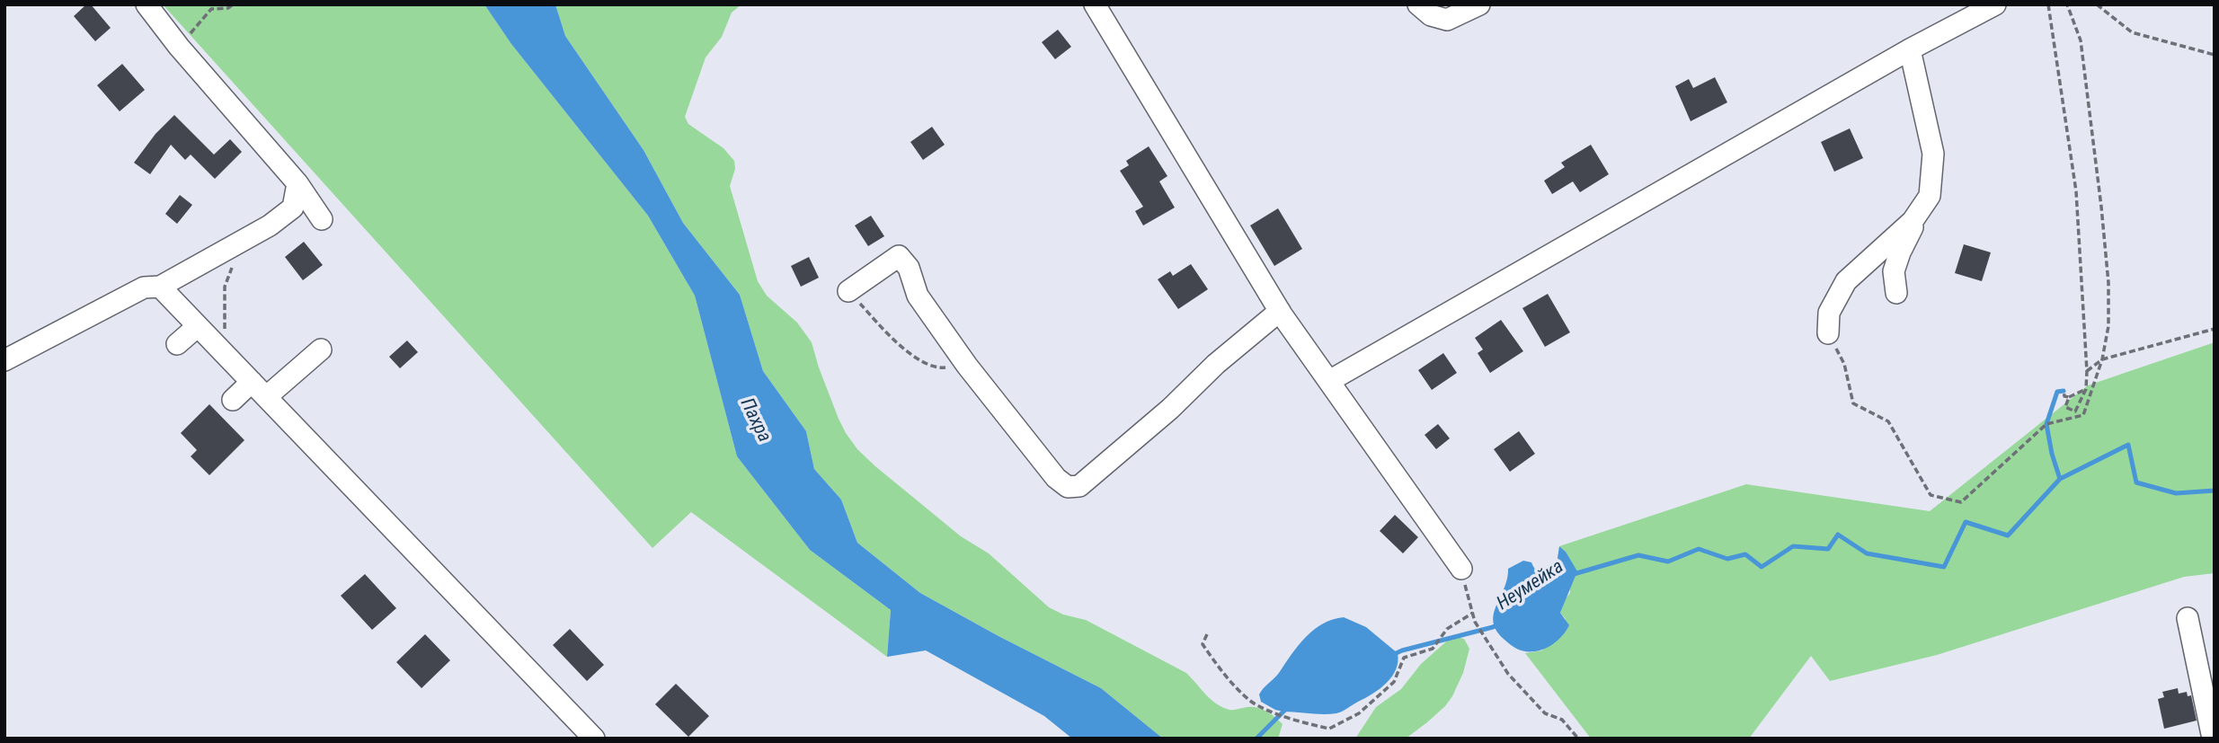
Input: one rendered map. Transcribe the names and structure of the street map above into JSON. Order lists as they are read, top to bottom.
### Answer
{
  "water": ["Пахра", "Неумейка"]
}
